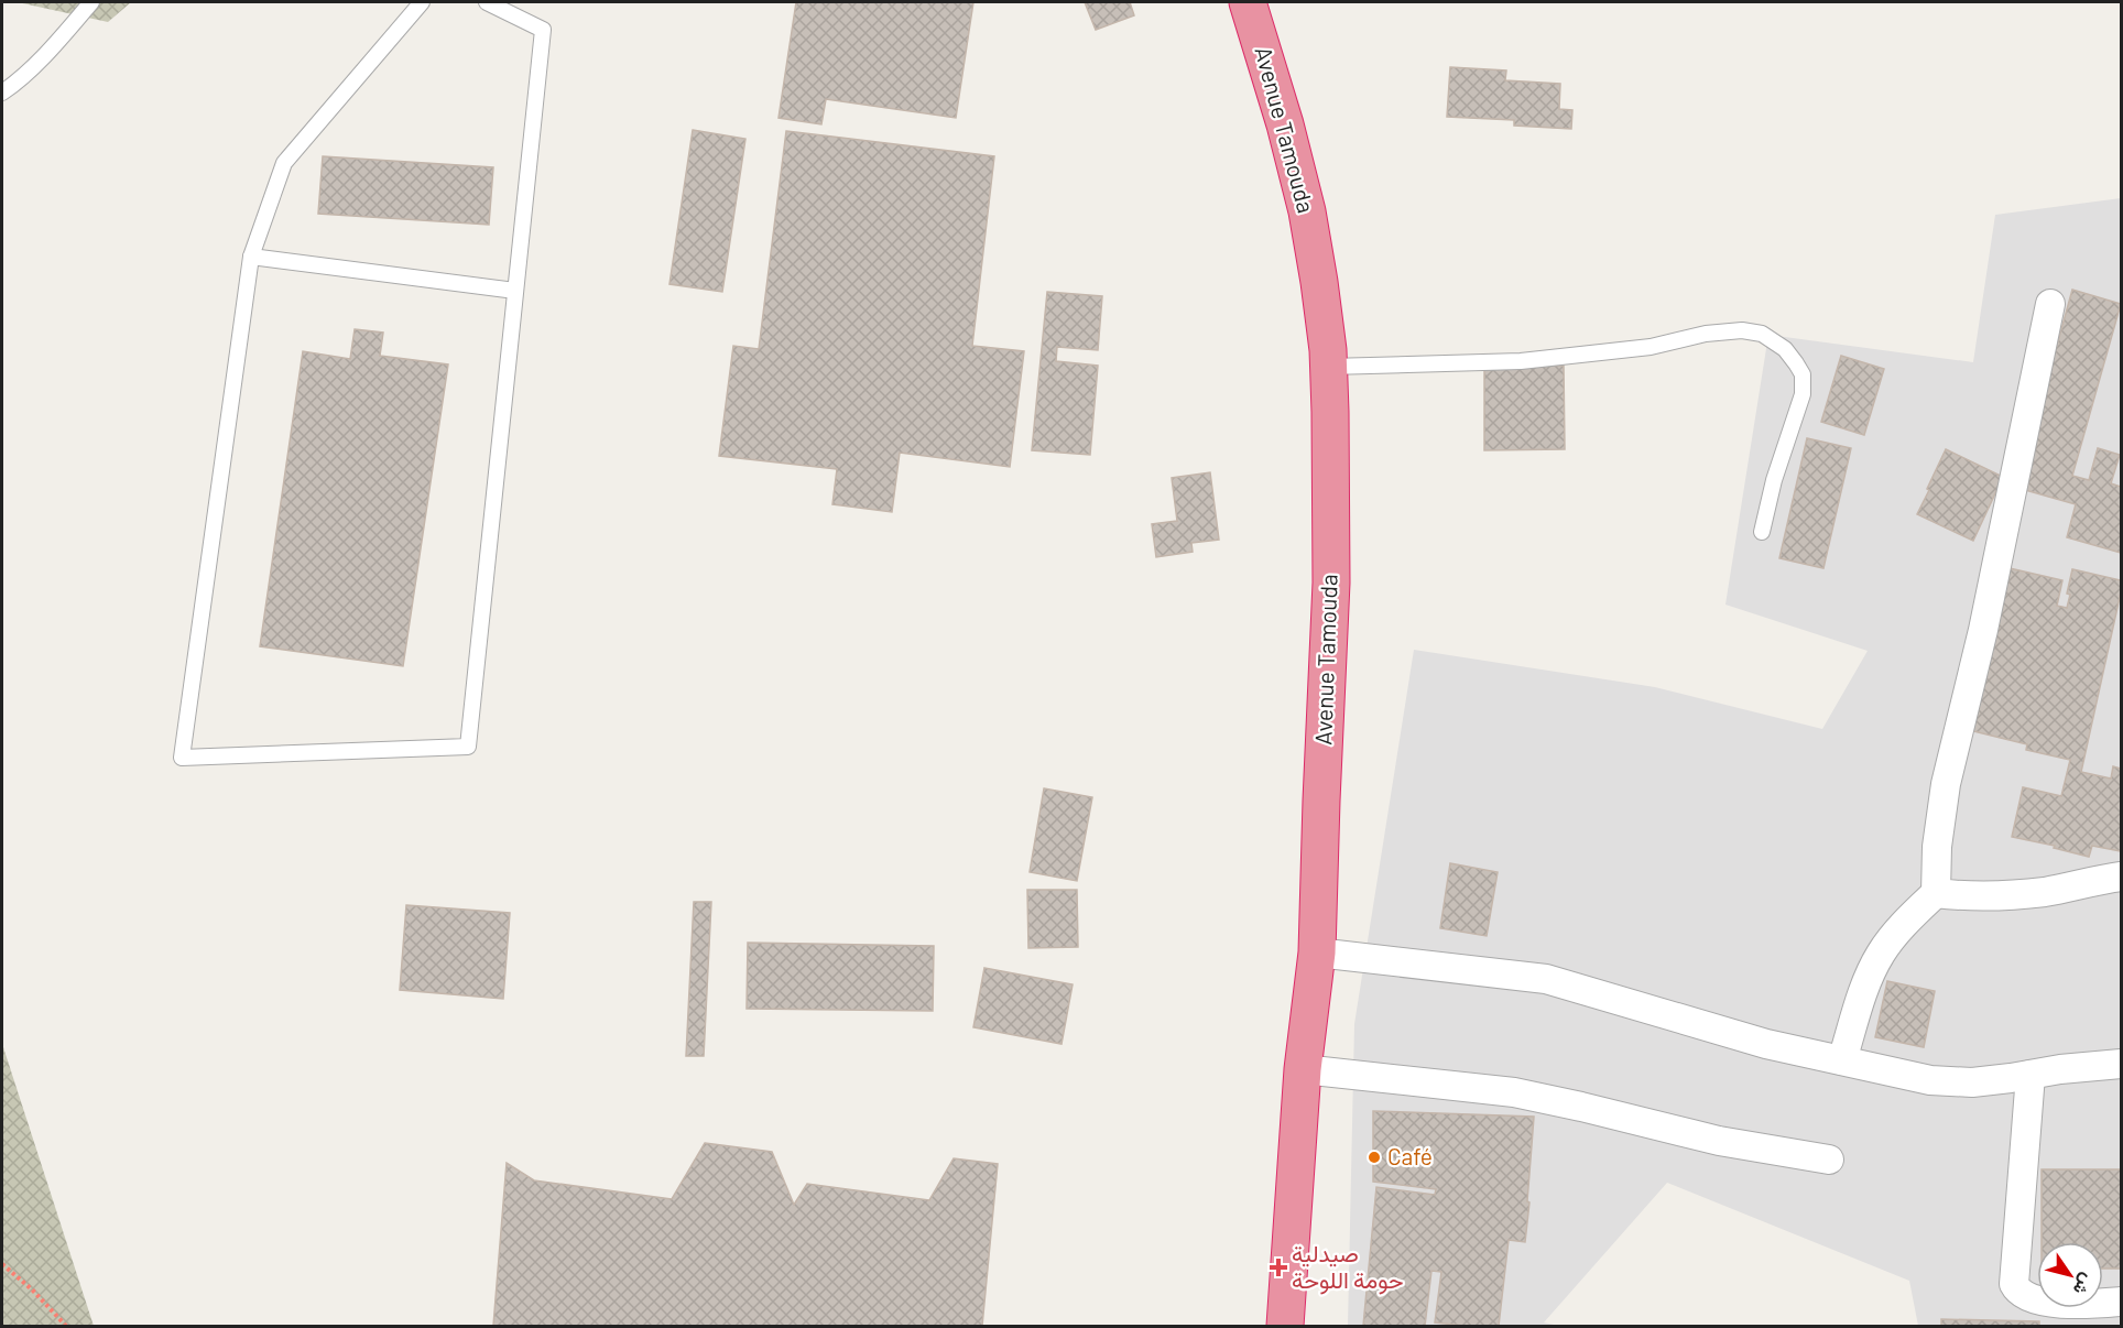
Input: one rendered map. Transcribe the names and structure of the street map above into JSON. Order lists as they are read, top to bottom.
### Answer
{
  "streets": {
    "highway": ["Avenue Tamouda"]
  },
  "places": {
    "other": ["Café"],
    "health": ["صيدلية حومة اللوحة"]
  },
  "north": "bottom right"
}
